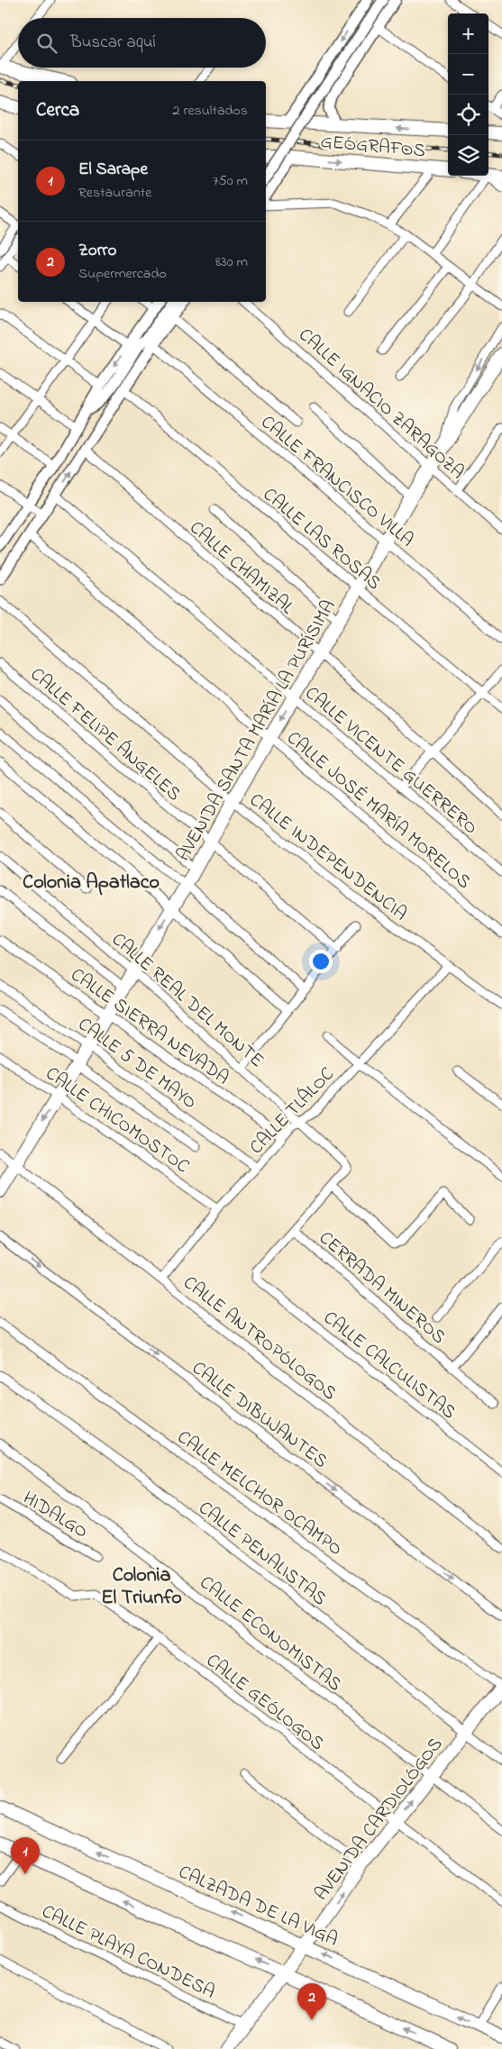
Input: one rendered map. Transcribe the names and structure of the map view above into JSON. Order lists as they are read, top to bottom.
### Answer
{
  "streets": {
    "main road": [
      "GEÓGRAFOS",
      "AVENIDA SANTA MARÍA LA PURÍSIMA",
      "AVENIDA CARDIOLÓGOS",
      "CALZADA DE LA VIGA"
    ],
    "street": [
      "CALLE IGNACIO ZARAGOZA",
      "CALLE FRANCISCO VILLA",
      "CALLE LAS ROSAS",
      "CALLE CHAMIZAL",
      "CALLE FELIPE ÁNGELES",
      "CALLE VICENTE GUERRERO",
      "CALLE JOSÉ MARÍA MORELOS",
      "CALLE INDEPENDENCIA",
      "CALLE REAL DEL MONTE",
      "CALLE SIERRA NEVADA",
      "CALLE 5 DE MAYO",
      "CALLE TLÁLOC",
      "CALLE CHICOMOSTOC",
      "CERRADA MINEROS",
      "CALLE ANTROPÓLOGOS",
      "CALLE CALCULISTAS",
      "CALLE DIBUJANTES",
      "CALLE MELCHOR OCAMPO",
      "HIDALGO",
      "CALLE PENALISTAS",
      "CALLE ECONOMISTAS",
      "CALLE GEÓLOGOS",
      "CALLE PLAYA CONDESA"
    ]
  },
  "crossings": [
    ["CALLE IGNACIO ZARAGOZA", "AVENIDA SANTA MARÍA LA PURÍSIMA"],
    ["CALLE FRANCISCO VILLA", "AVENIDA SANTA MARÍA LA PURÍSIMA"],
    ["CALLE LAS ROSAS", "AVENIDA SANTA MARÍA LA PURÍSIMA"],
    ["CALLE CHAMIZAL", "AVENIDA SANTA MARÍA LA PURÍSIMA"],
    ["AVENIDA SANTA MARÍA LA PURÍSIMA", "CALLE FELIPE ÁNGELES"],
    ["AVENIDA SANTA MARÍA LA PURÍSIMA", "CALLE VICENTE GUERRERO"],
    ["AVENIDA SANTA MARÍA LA PURÍSIMA", "CALLE JOSÉ MARÍA MORELOS"],
    ["AVENIDA SANTA MARÍA LA PURÍSIMA", "CALLE INDEPENDENCIA"],
    ["AVENIDA SANTA MARÍA LA PURÍSIMA", "CALLE REAL DEL MONTE"],
    ["AVENIDA SANTA MARÍA LA PURÍSIMA", "CALLE SIERRA NEVADA"],
    ["AVENIDA SANTA MARÍA LA PURÍSIMA", "CALLE 5 DE MAYO"],
    ["AVENIDA SANTA MARÍA LA PURÍSIMA", "CALLE CHICOMOSTOC"],
    ["AVENIDA SANTA MARÍA LA PURÍSIMA", "CALLE ANTROPÓLOGOS"],
    ["CALLE INDEPENDENCIA", "CALLE TLÁLOC"],
    ["CALLE REAL DEL MONTE", "CALLE TLÁLOC"],
    ["CALLE SIERRA NEVADA", "CALLE TLÁLOC"],
    ["CALLE 5 DE MAYO", "CALLE TLÁLOC"],
    ["CALLE TLÁLOC", "CALLE CHICOMOSTOC"],
    ["CALLE TLÁLOC", "CALLE ANTROPÓLOGOS"],
    ["CERRADA MINEROS", "CALLE CALCULISTAS"],
    ["CALLE MELCHOR OCAMPO", "AVENIDA CARDIOLÓGOS"],
    ["CALLE PENALISTAS", "AVENIDA CARDIOLÓGOS"],
    ["CALLE ECONOMISTAS", "AVENIDA CARDIOLÓGOS"],
    ["CALLE GEÓLOGOS", "AVENIDA CARDIOLÓGOS"],
    ["AVENIDA CARDIOLÓGOS", "CALZADA DE LA VIGA"],
    ["AVENIDA CARDIOLÓGOS", "CALLE PLAYA CONDESA"]
  ],
  "one_way": ["CALLE DIBUJANTES"],
  "districts": ["Colonia Apatlaco", "Colonia El Triunfo"],
  "page": {
    "map_buttons": ["+", "−"],
    "search": "Buscar aquí",
    "heading": ["Cerca", "2 resultados"],
    "list": [
      {
        "mark": "1",
        "name": "El Sarape",
        "note": "Restaurante",
        "value": "750 m"
      },
      {
        "mark": "2",
        "name": "Zorro",
        "note": "Supermercado",
        "value": "830 m"
      }
    ],
    "pins": ["1", "2"]
  }
}
